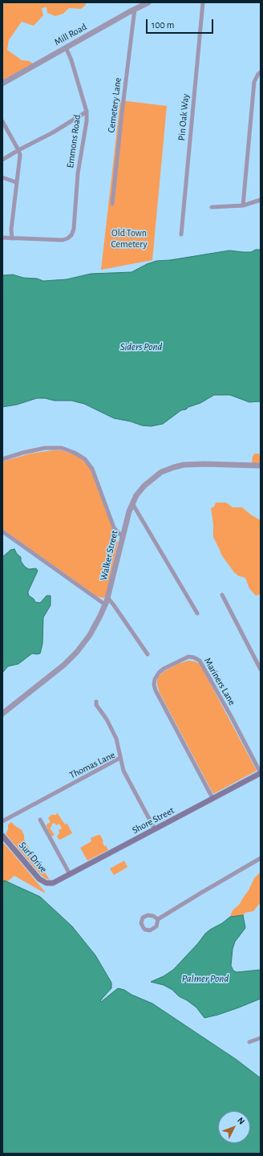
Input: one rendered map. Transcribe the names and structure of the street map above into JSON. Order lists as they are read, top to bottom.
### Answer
{
  "streets": {
    "main road": ["Shore Street", "Surf Drive"],
    "street": [
      "Mill Road",
      "Cemetery Lane",
      "Pin Oak Way",
      "Emmons Road",
      "Walker Street",
      "Mariners Lane",
      "Thomas Lane"
    ]
  },
  "crossings": [
    ["Mill Road", "Cemetery Lane"],
    ["Mill Road", "Emmons Road"],
    ["Mariners Lane", "Shore Street"],
    ["Thomas Lane", "Shore Street"],
    ["Shore Street", "Surf Drive"]
  ],
  "water": ["Siders Pond", "Palmer Pond"],
  "parks": ["Old Town Cemetery"],
  "scale_bar": "100 m",
  "north": "top right"
}
